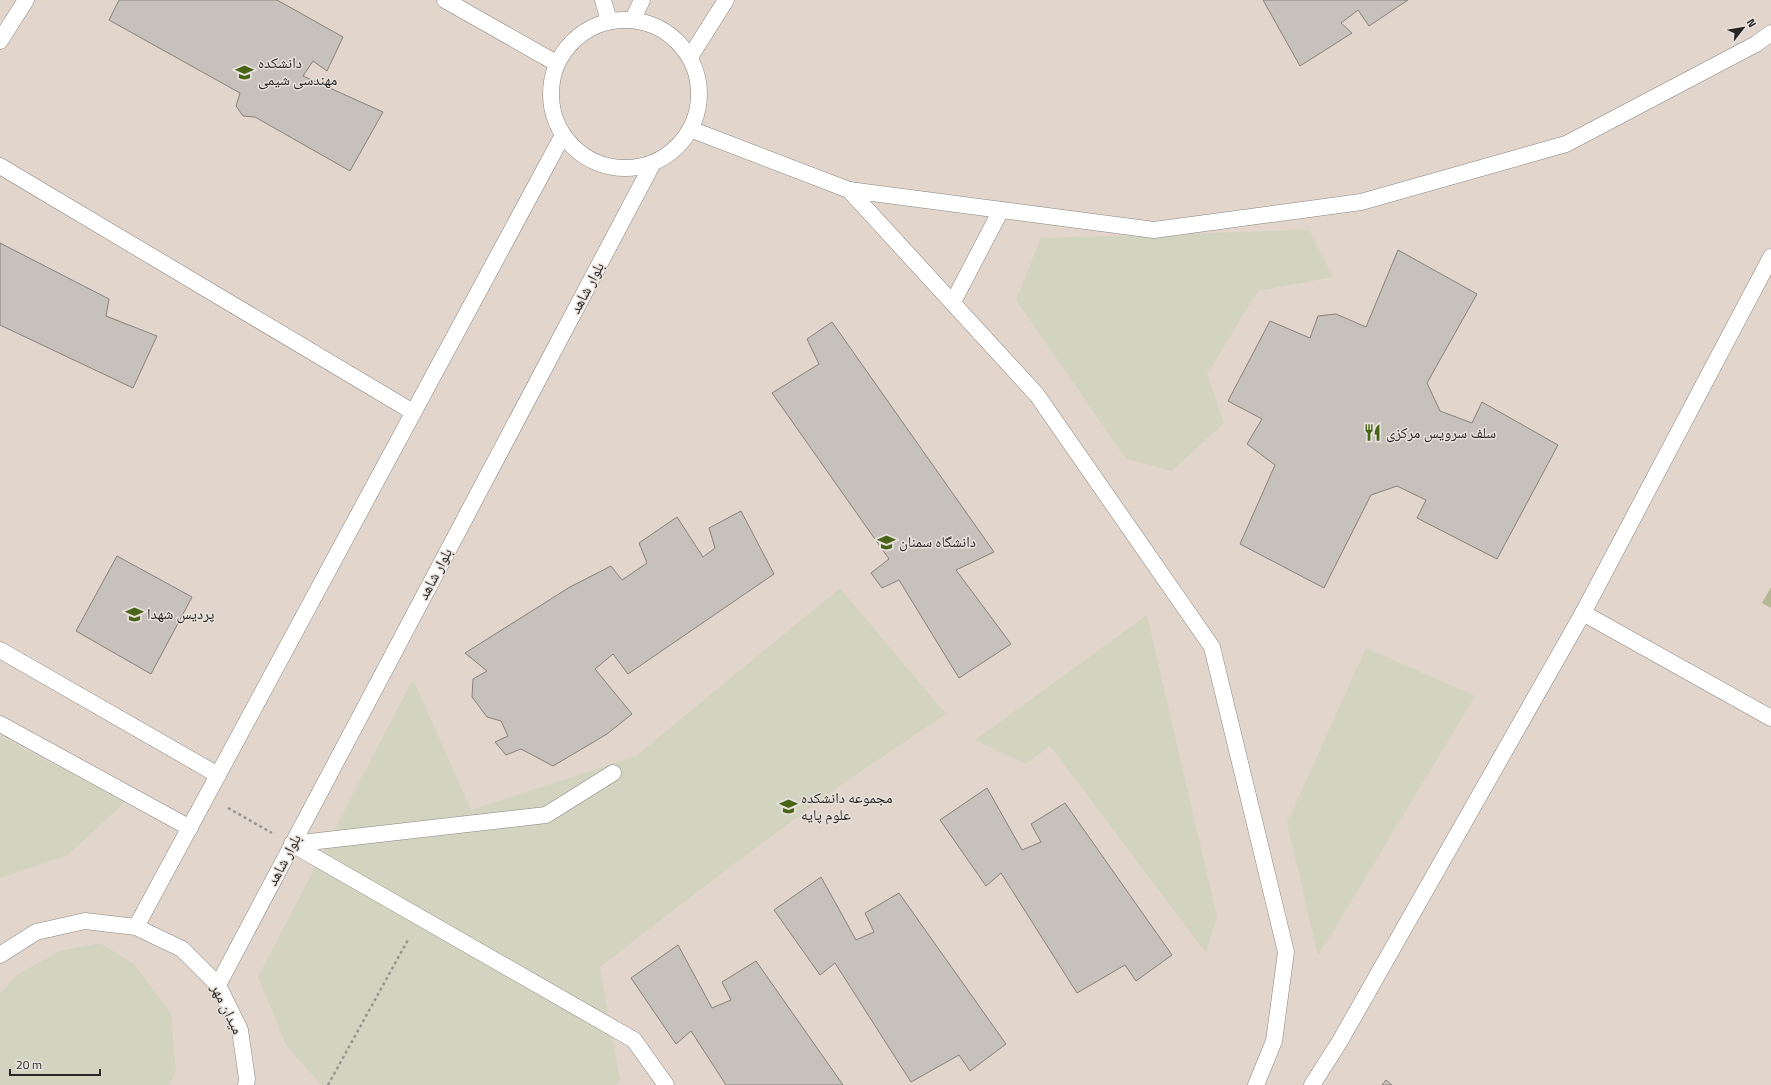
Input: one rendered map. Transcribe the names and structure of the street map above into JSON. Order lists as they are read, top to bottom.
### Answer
{
  "streets": {
    "lane": ["بلوار شاهد", "میدان مهر"]
  },
  "crossings": [
    ["بلوار شاهد", "میدان مهر"]
  ],
  "places": {
    "school or university": [
      "دانشکده مهندسی شیمی",
      "دانشگاه سمنان",
      "پردیس شهدا",
      "مجموعه دانشکده علوم پایه"
    ],
    "restaurant": ["سلف سرویس مرکزی"]
  },
  "scale_bar": "20 m",
  "north": "top right"
}
